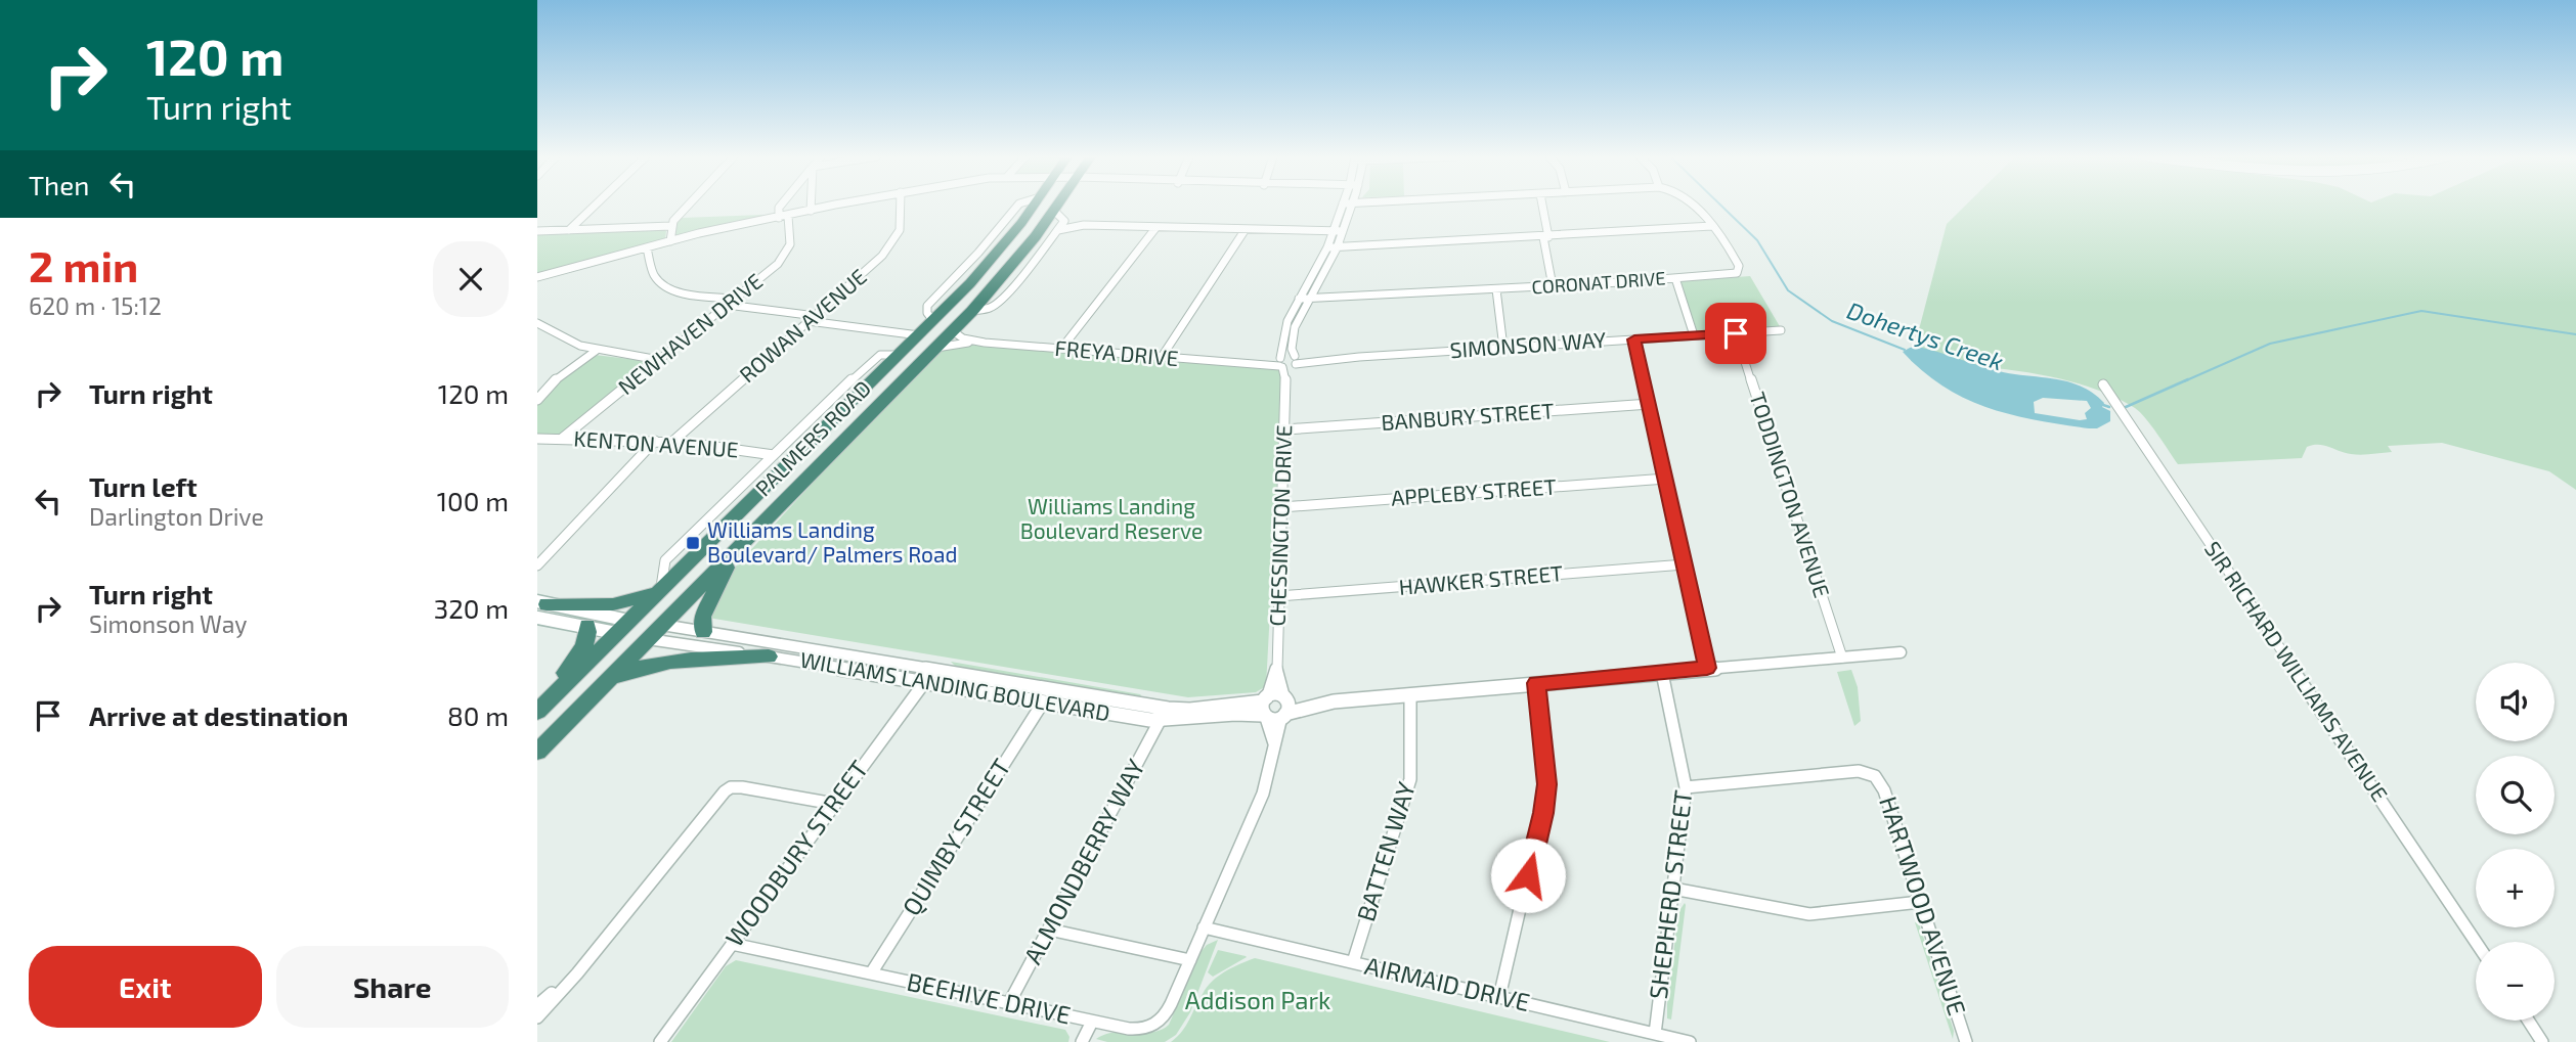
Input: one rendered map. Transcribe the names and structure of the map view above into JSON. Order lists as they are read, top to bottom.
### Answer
{
  "streets": {
    "highway": ["PALMERS ROAD"],
    "street": [
      "CORONAT DRIVE",
      "ROWAN AVENUE",
      "NEWHAVEN DRIVE",
      "SIMONSON WAY",
      "FREYA DRIVE",
      "BANBURY STREET",
      "KENTON AVENUE",
      "APPLEBY STREET",
      "TODDINGTON AVENUE",
      "CHESSINGTON DRIVE",
      "HAWKER STREET",
      "SIR RICHARD WILLIAMS AVENUE",
      "WILLIAMS LANDING BOULEVARD",
      "QUIMBY STREET",
      "BATTEN WAY",
      "WOODBURY STREET",
      "ALMONDBERRY WAY",
      "SHEPHERD STREET",
      "HARTWOOD AVENUE",
      "AIRMAID DRIVE",
      "BEEHIVE DRIVE"
    ]
  },
  "crossings": [
    ["CORONAT DRIVE", "CHESSINGTON DRIVE"],
    ["ROWAN AVENUE", "KENTON AVENUE"],
    ["NEWHAVEN DRIVE", "KENTON AVENUE"],
    ["SIMONSON WAY", "FREYA DRIVE"],
    ["SIMONSON WAY", "TODDINGTON AVENUE"],
    ["SIMONSON WAY", "CHESSINGTON DRIVE"],
    ["FREYA DRIVE", "PALMERS ROAD"],
    ["FREYA DRIVE", "CHESSINGTON DRIVE"],
    ["BANBURY STREET", "CHESSINGTON DRIVE"],
    ["PALMERS ROAD", "KENTON AVENUE"],
    ["PALMERS ROAD", "WILLIAMS LANDING BOULEVARD"],
    ["APPLEBY STREET", "CHESSINGTON DRIVE"],
    ["CHESSINGTON DRIVE", "HAWKER STREET"],
    ["CHESSINGTON DRIVE", "WILLIAMS LANDING BOULEVARD"],
    ["CHESSINGTON DRIVE", "BEEHIVE DRIVE"],
    ["WILLIAMS LANDING BOULEVARD", "QUIMBY STREET"],
    ["WILLIAMS LANDING BOULEVARD", "WOODBURY STREET"],
    ["WILLIAMS LANDING BOULEVARD", "ALMONDBERRY WAY"],
    ["WILLIAMS LANDING BOULEVARD", "BEEHIVE DRIVE"],
    ["QUIMBY STREET", "BEEHIVE DRIVE"],
    ["BATTEN WAY", "AIRMAID DRIVE"],
    ["WOODBURY STREET", "BEEHIVE DRIVE"],
    ["ALMONDBERRY WAY", "BEEHIVE DRIVE"],
    ["SHEPHERD STREET", "HARTWOOD AVENUE"],
    ["SHEPHERD STREET", "AIRMAID DRIVE"],
    ["AIRMAID DRIVE", "BEEHIVE DRIVE"]
  ],
  "water": ["Dohertys Creek"],
  "parks": ["Williams Landing Boulevard Reserve", "Addison Park"],
  "places": {
    "transit": ["Williams Landing Boulevard/ Palmers Road"]
  },
  "page": {
    "turn": ["120 m", "Turn right"],
    "then": "Then",
    "heading": ["2 min", "620 m · 15:12"],
    "list": [
      {
        "name": "Turn right",
        "value": "120 m"
      },
      {
        "name": "Turn left",
        "note": "Darlington Drive",
        "value": "100 m"
      },
      {
        "name": "Turn right",
        "note": "Simonson Way",
        "value": "320 m"
      },
      {
        "name": "Arrive at destination",
        "value": "80 m"
      }
    ],
    "map_buttons": ["+", "−"],
    "buttons": ["Exit", "Share"]
  }
}
